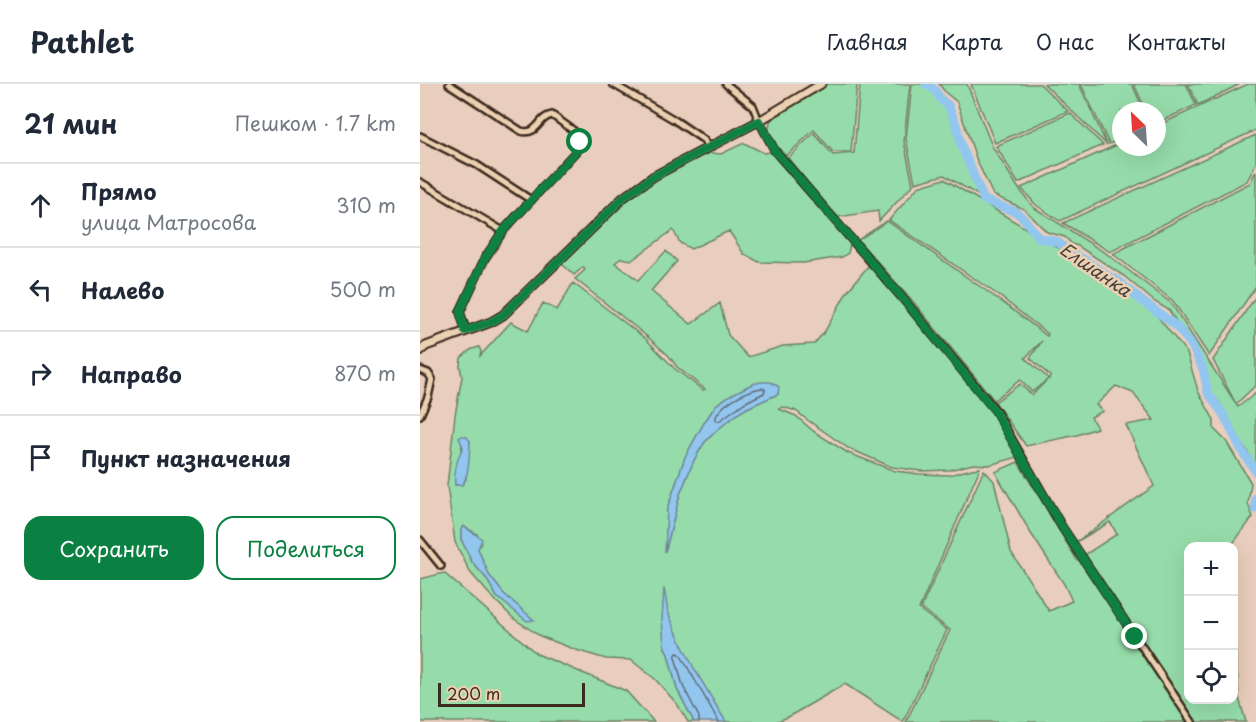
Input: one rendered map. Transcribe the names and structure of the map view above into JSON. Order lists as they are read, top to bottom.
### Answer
{
  "water": ["Елшанка"],
  "scale_bar": "200 m",
  "north": "top left",
  "page": {
    "header": "Pathlet",
    "nav": [
      "Главная",
      "Карта",
      "О нас",
      "Контакты"
    ],
    "heading": ["21 мин", "Пешком · 1.7 km"],
    "list": [
      ["Прямо", "улица Матросова", "310 m"],
      ["Налево", "500 m"],
      ["Направо", "870 m"],
      "Пункт назначения"
    ],
    "buttons": ["Сохранить", "Поделиться"],
    "map_buttons": ["+", "−"],
    "scale": "200 m"
  }
}
